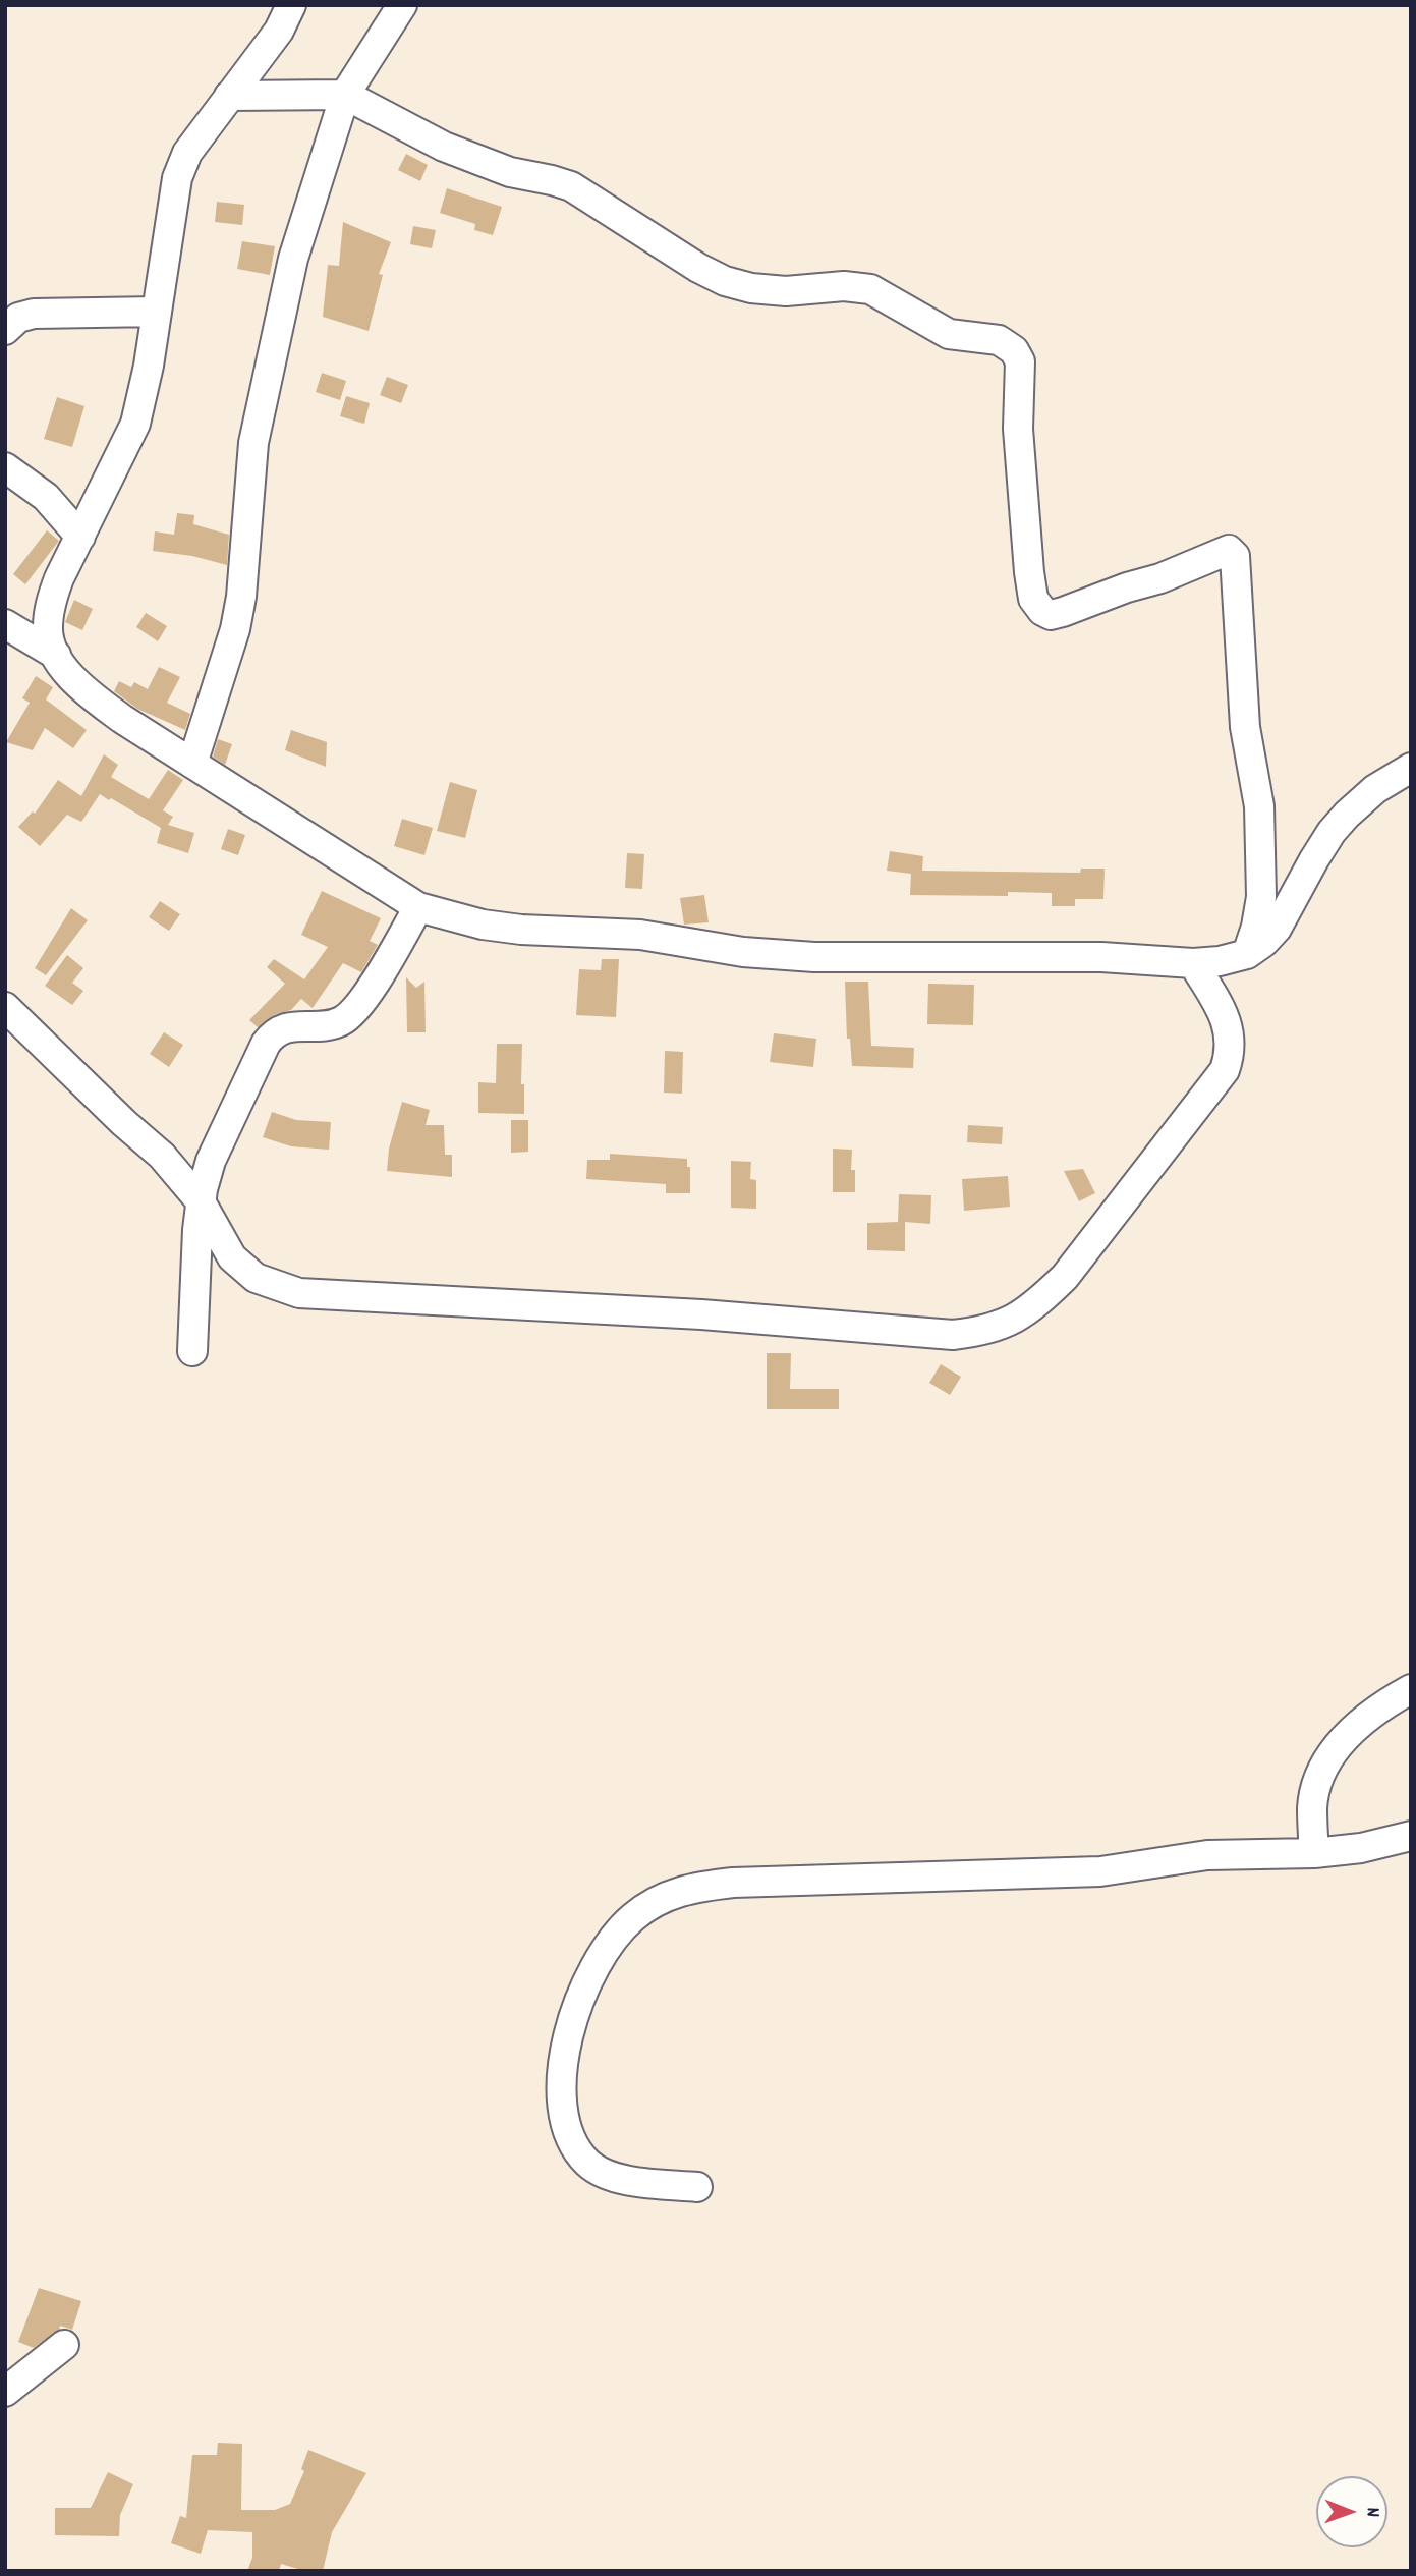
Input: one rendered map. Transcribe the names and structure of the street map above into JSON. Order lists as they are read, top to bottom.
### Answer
{
  "north": "right"
}
